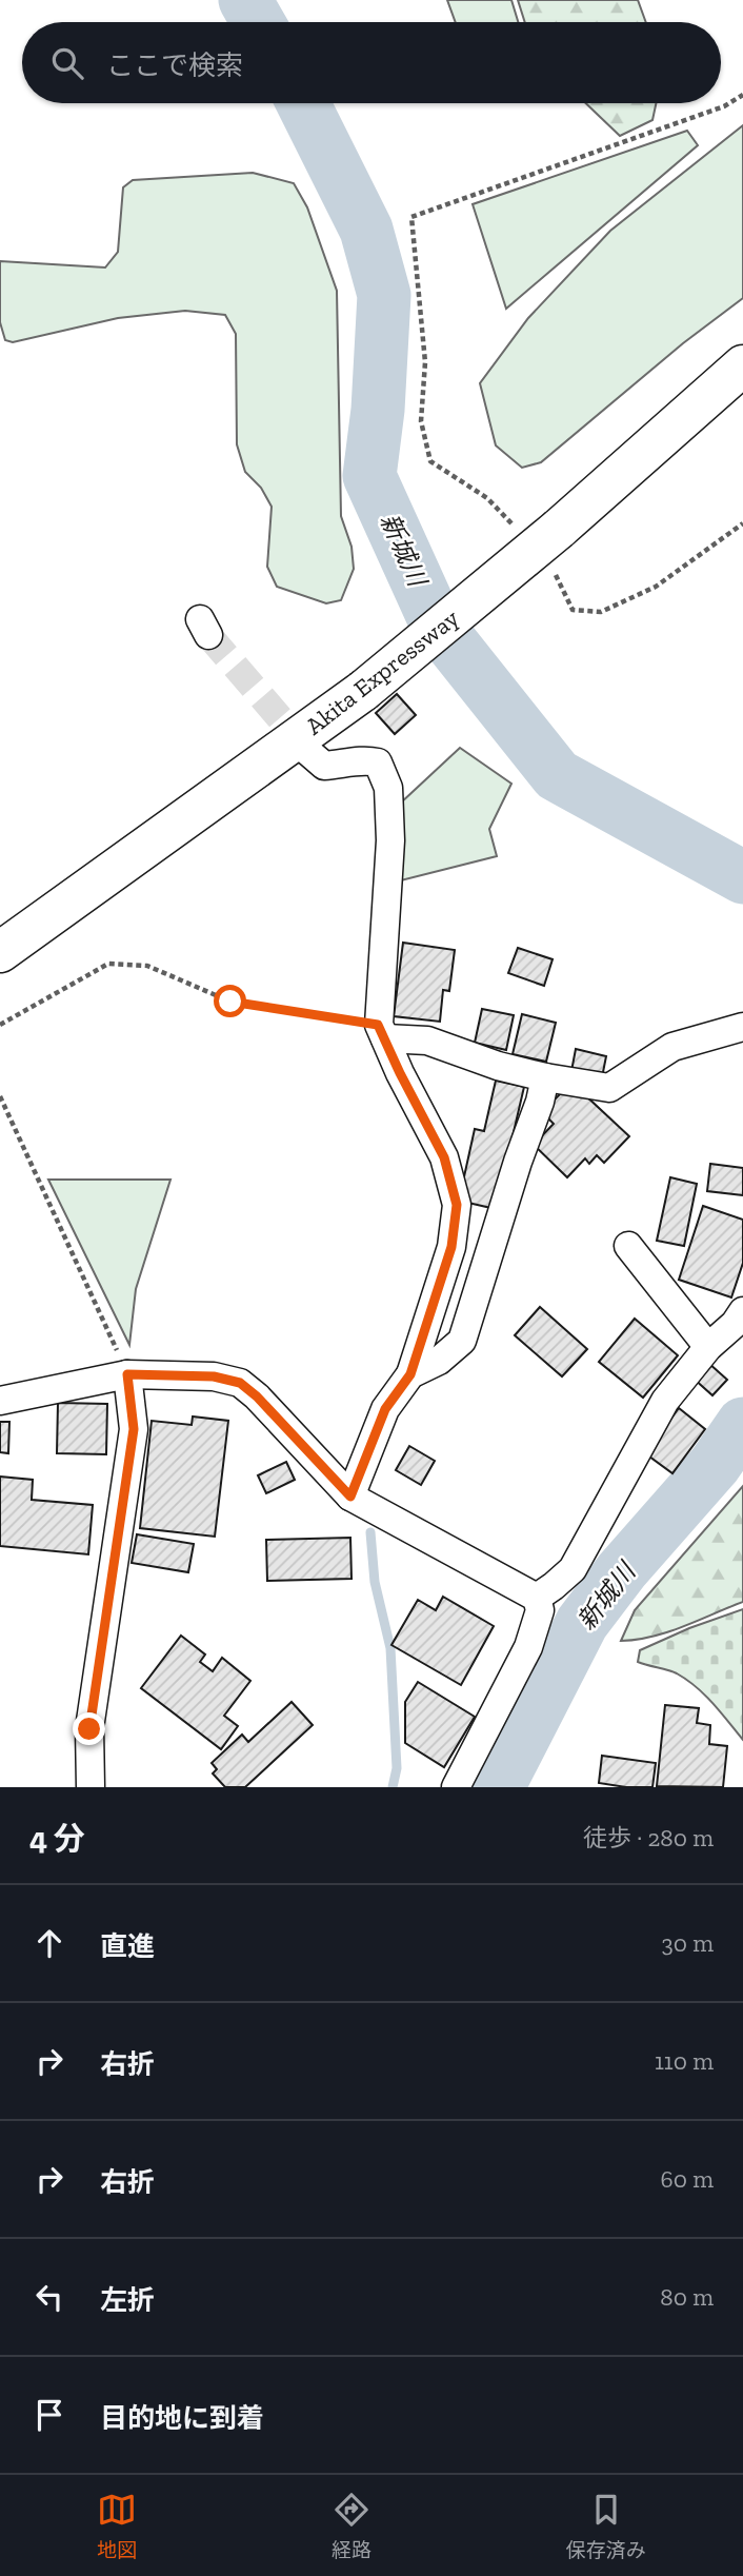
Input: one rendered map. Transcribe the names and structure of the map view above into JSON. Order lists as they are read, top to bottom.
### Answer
{
  "streets": {
    "highway": ["Akita Expressway"]
  },
  "water": ["新城川"],
  "page": {
    "search": "ここで検索",
    "heading": ["4 分", "徒歩 · 280 m"],
    "list": [
      ["直進", "30 m"],
      ["右折", "110 m"],
      ["右折", "60 m"],
      ["左折", "80 m"],
      "目的地に到着"
    ],
    "nav": ["地図", "経路", "保存済み"]
  }
}
